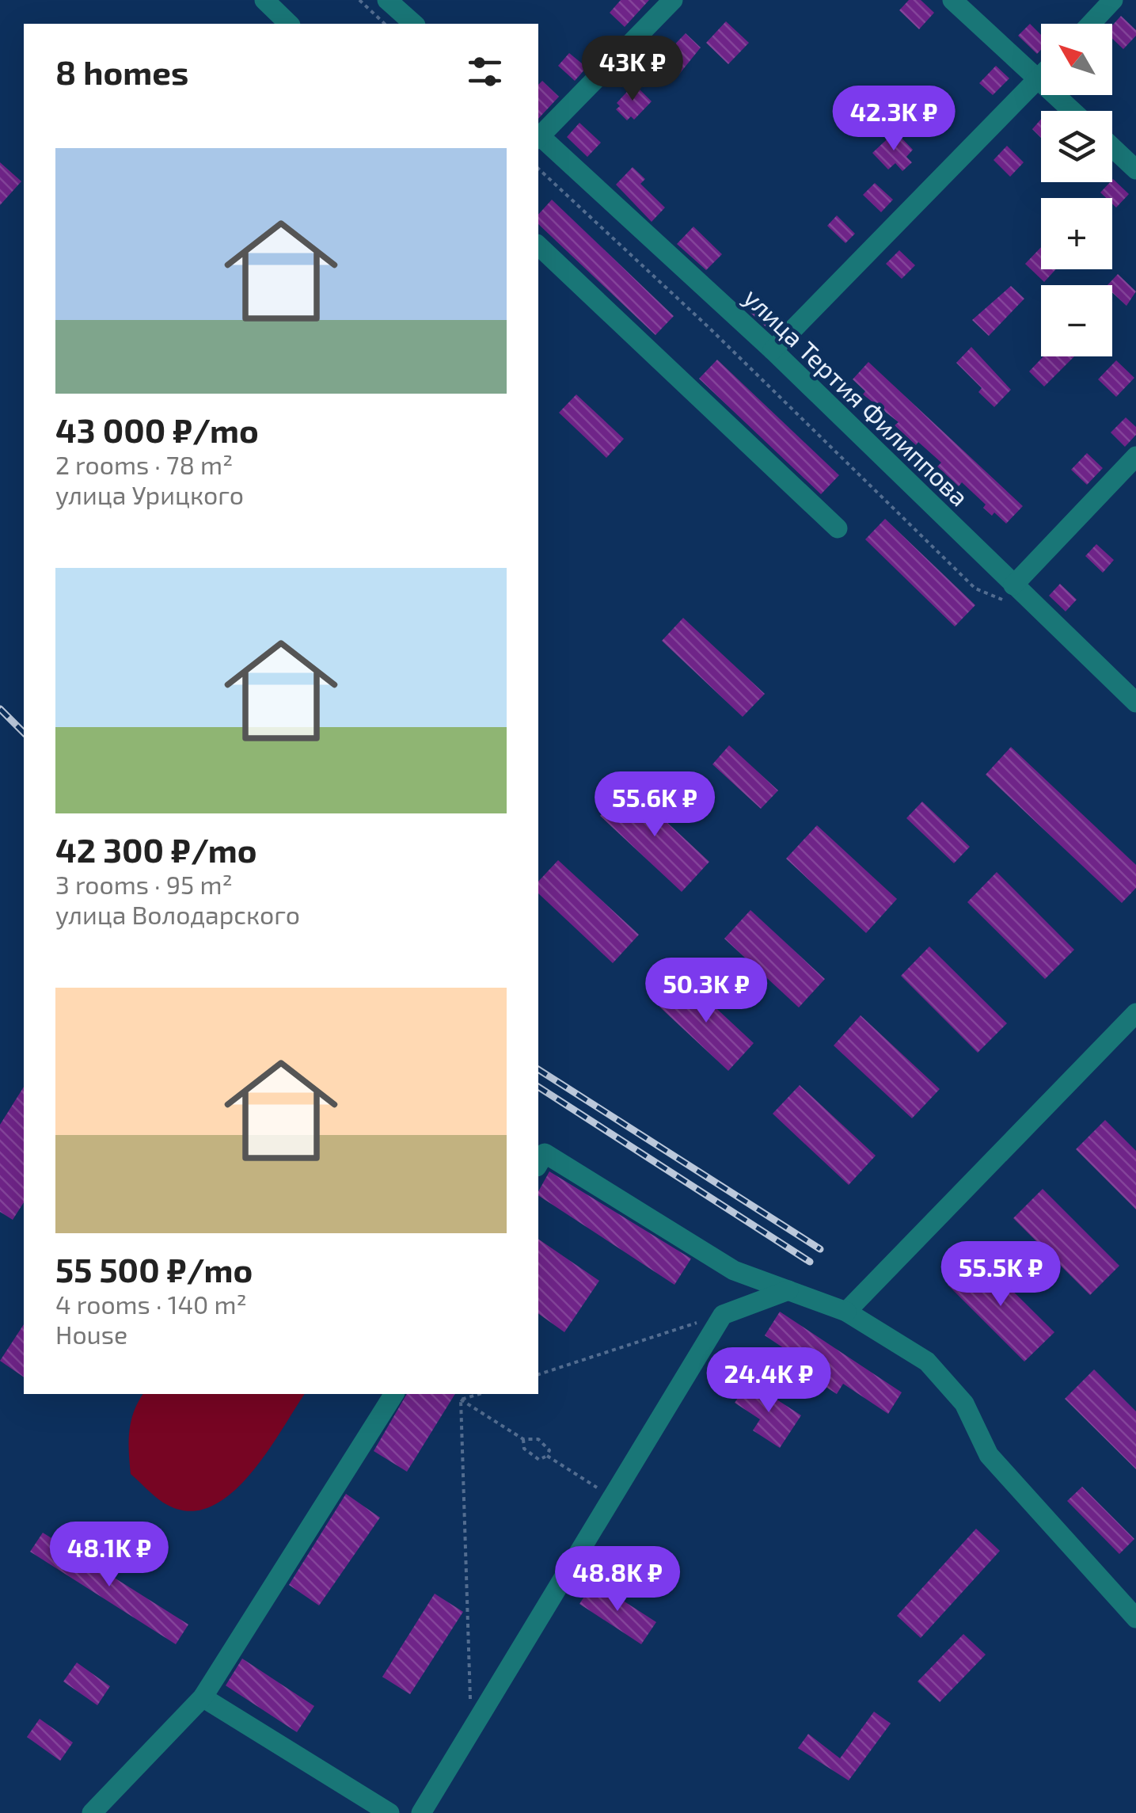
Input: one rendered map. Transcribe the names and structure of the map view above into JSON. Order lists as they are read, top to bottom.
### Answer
{
  "streets": {
    "street": ["улица Тертия Филиппова"]
  },
  "north": "top left",
  "page": {
    "map_buttons": ["+", "−"],
    "heading": "8 homes",
    "price": [
      "43K ₽",
      "42.3K ₽",
      "55.6K ₽",
      "50.3K ₽",
      "55.5K ₽",
      "24.4K ₽",
      "48.1K ₽",
      "48.8K ₽"
    ],
    "list": [
      {
        "name": "43 000 ₽/mo",
        "note": "2 rooms · 78 m² · улица Урицкого"
      },
      {
        "name": "42 300 ₽/mo",
        "note": "3 rooms · 95 m² · улица Володарского"
      },
      {
        "name": "55 500 ₽/mo",
        "note": "4 rooms · 140 m² · House"
      }
    ]
  }
}
